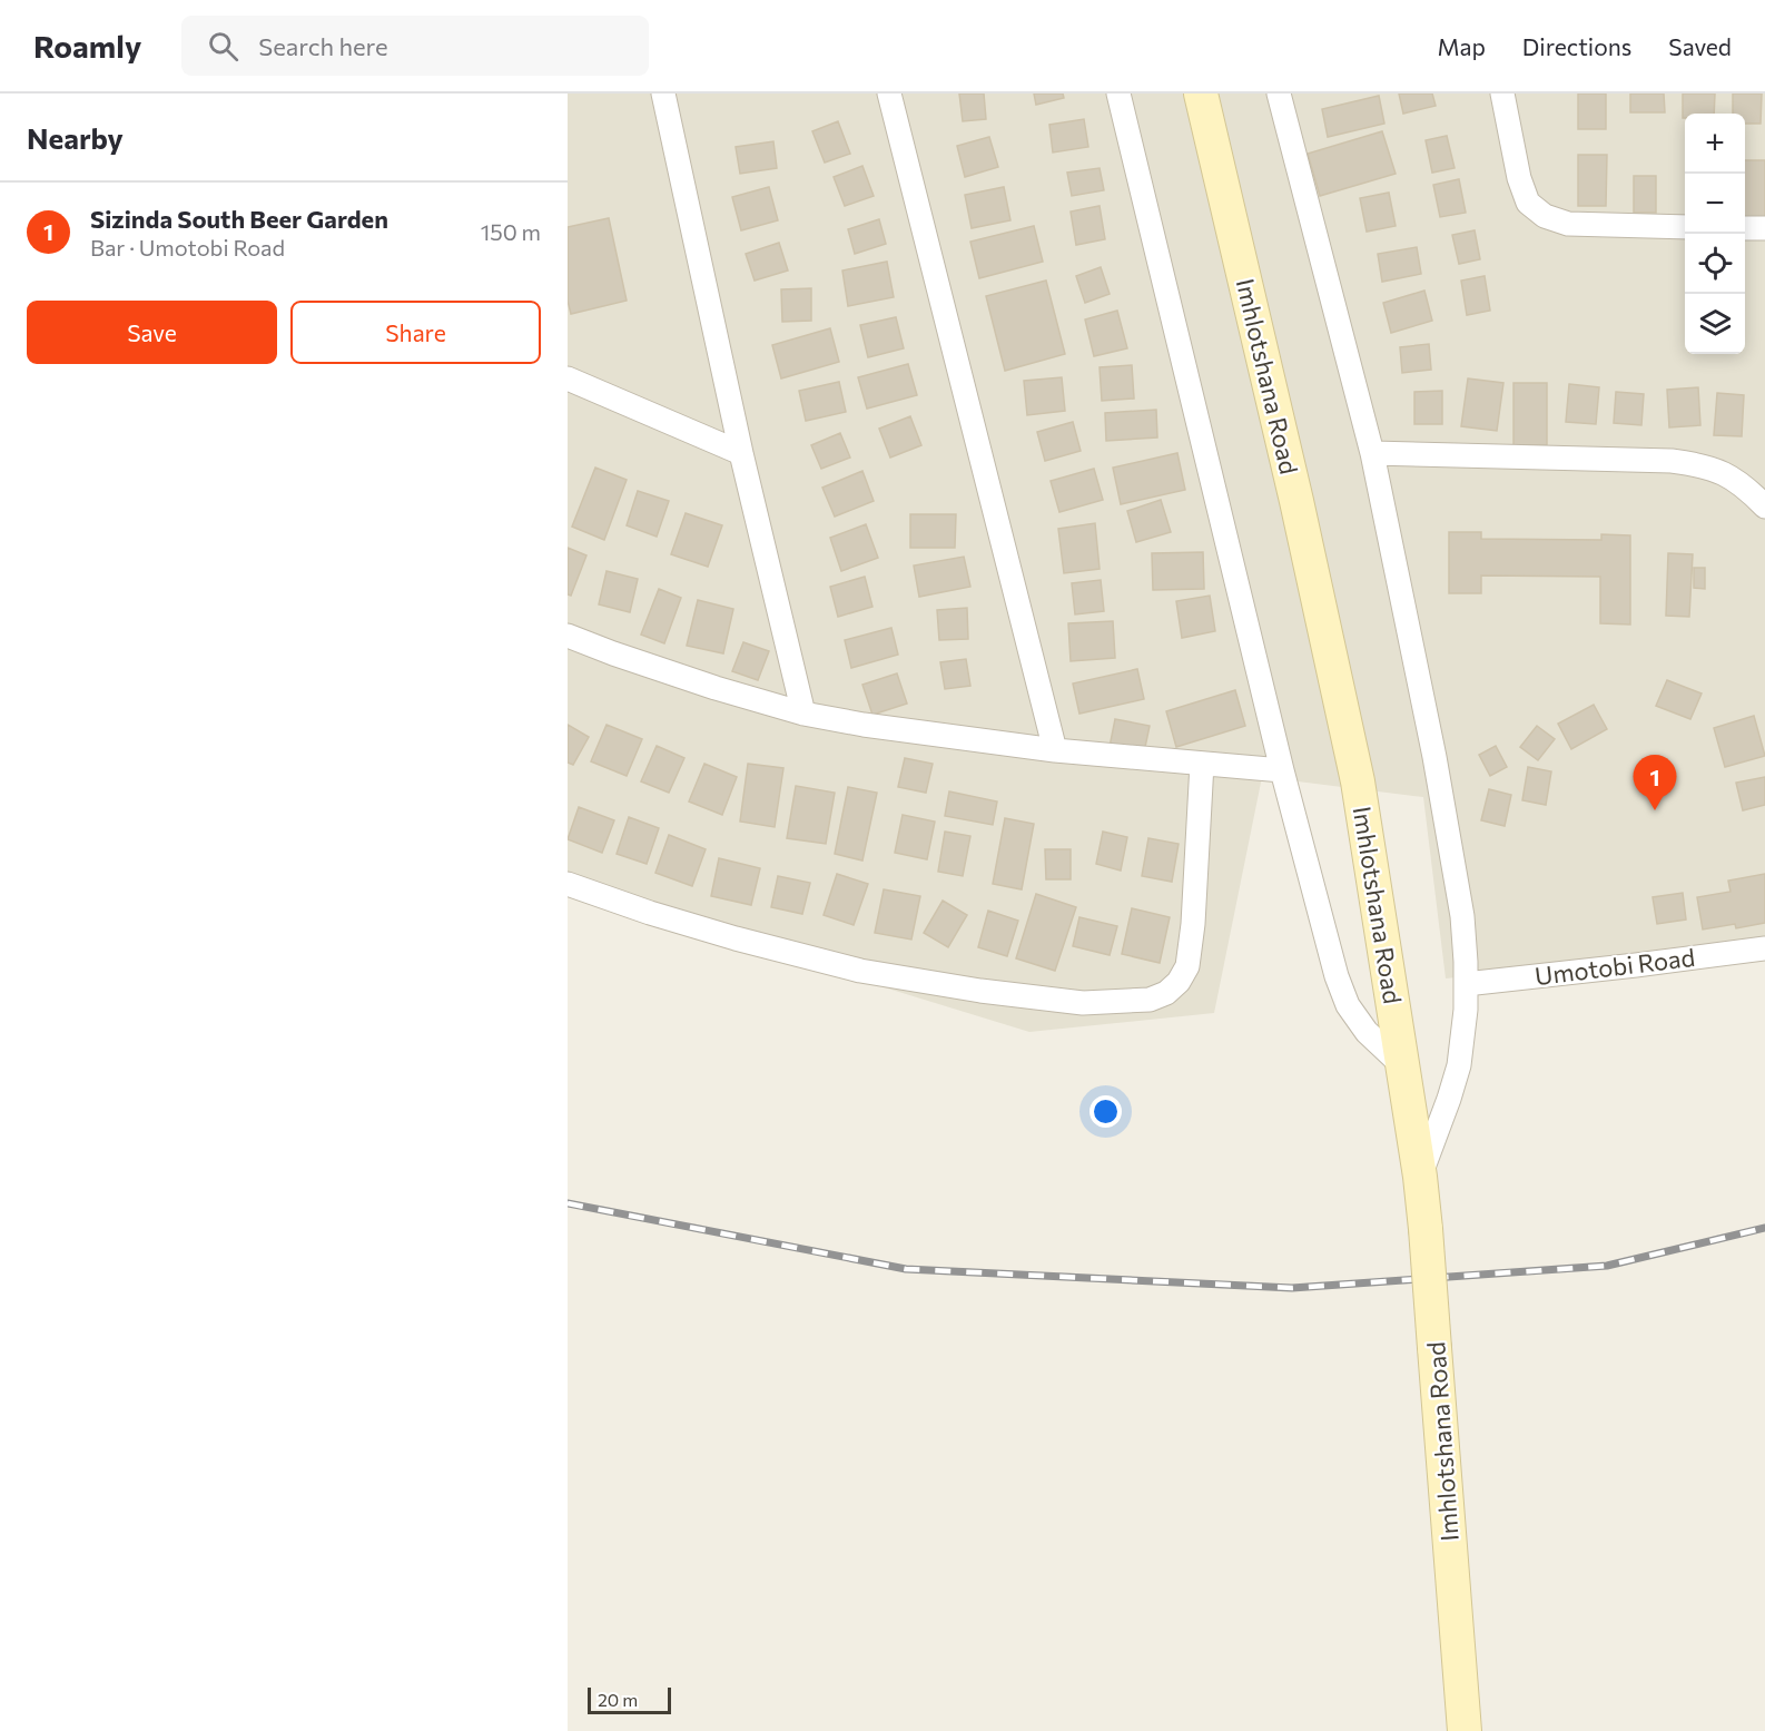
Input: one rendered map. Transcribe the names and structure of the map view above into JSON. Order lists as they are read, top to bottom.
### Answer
{
  "streets": {
    "street": ["Imhlotshana Road", "Umotobi Road"]
  },
  "scale_bar": "20 m",
  "page": {
    "header": "Roamly",
    "search": "Search here",
    "nav": ["Map", "Directions", "Saved"],
    "heading": "Nearby",
    "map_buttons": ["+", "−"],
    "list": [
      {
        "mark": "1",
        "name": "Sizinda South Beer Garden",
        "note": "Bar · Umotobi Road",
        "value": "150 m"
      }
    ],
    "buttons": ["Save", "Share"],
    "pins": "1",
    "scale": "20 m"
  }
}
